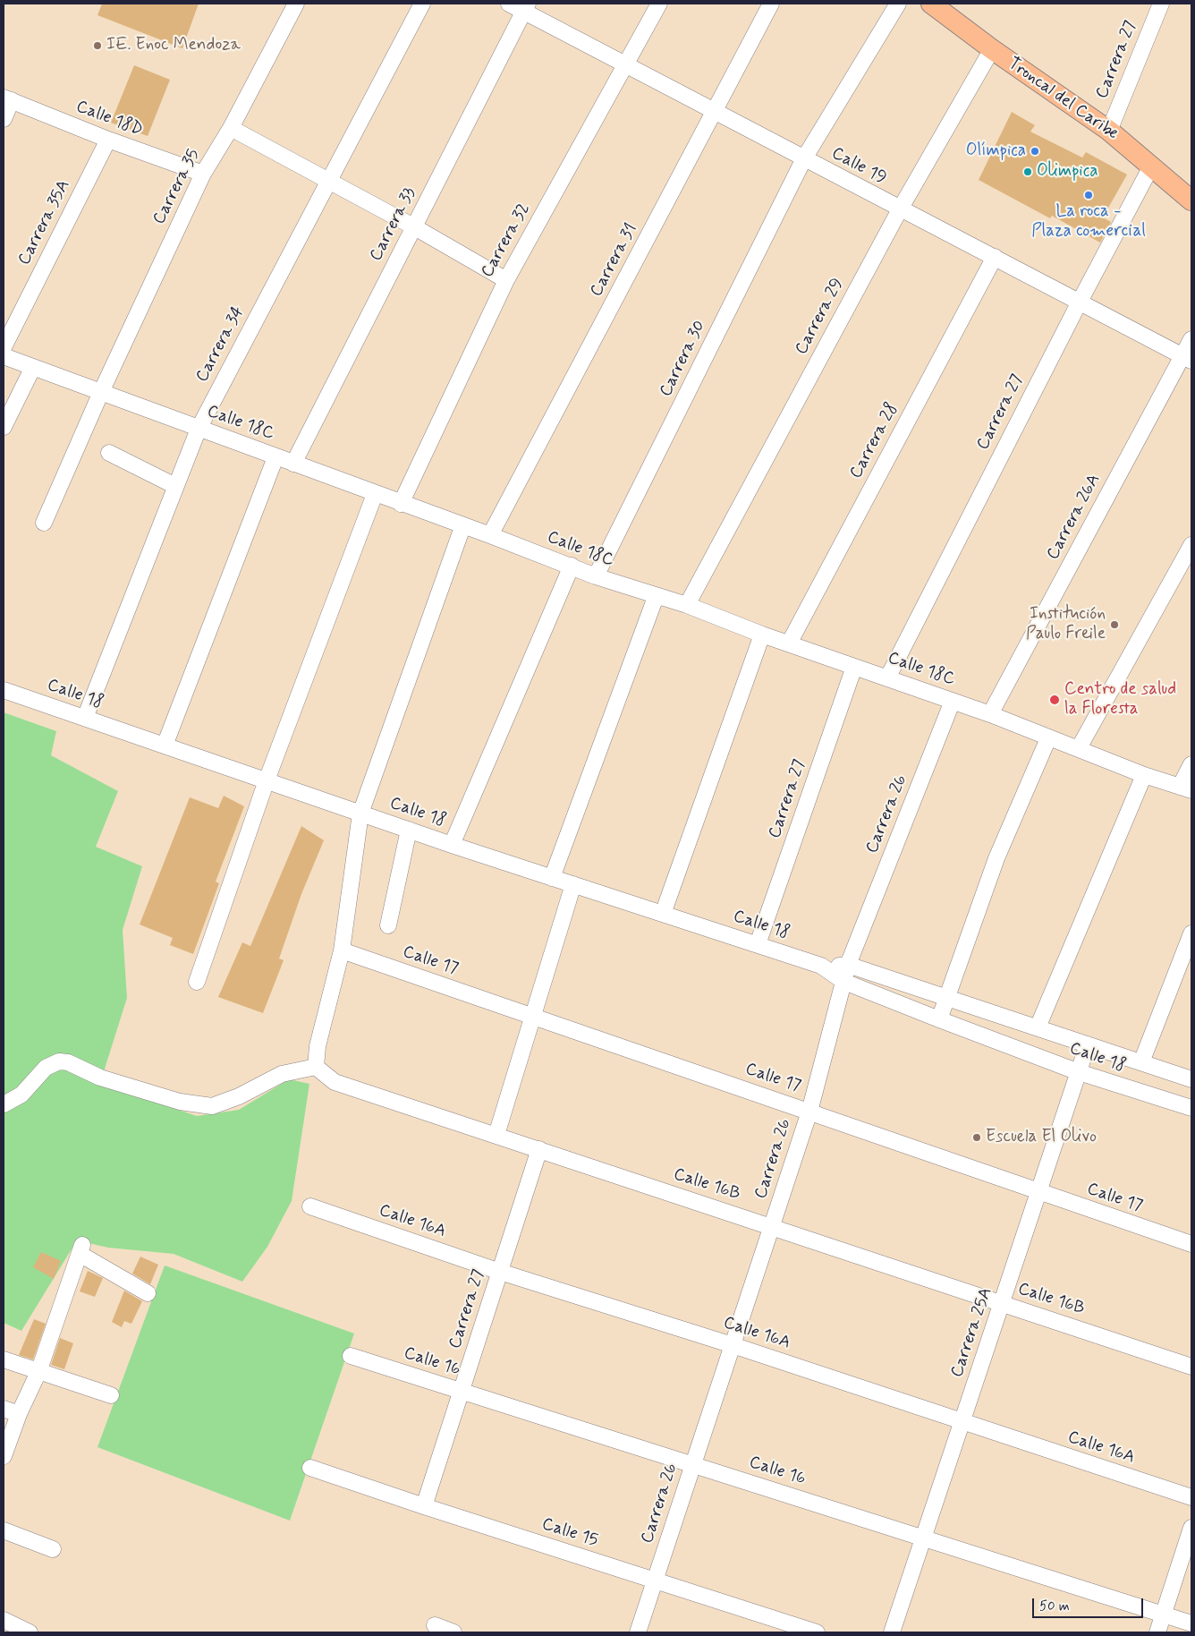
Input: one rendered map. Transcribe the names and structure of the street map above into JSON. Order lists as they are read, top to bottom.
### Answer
{
  "streets": {
    "main road": ["Troncal del Caribe"],
    "street": [
      "Carrera 27",
      "Calle 18D",
      "Calle 19",
      "Carrera 35",
      "Carrera 35A",
      "Carrera 33",
      "Carrera 32",
      "Carrera 31",
      "Carrera 29",
      "Carrera 34",
      "Carrera 30",
      "Calle 18C",
      "Carrera 28",
      "Carrera 26A",
      "Calle 18",
      "Carrera 26",
      "Calle 17",
      "Calle 16B",
      "Calle 16A",
      "Carrera 25A",
      "Calle 16",
      "Calle 15"
    ]
  },
  "crossings": [
    ["Carrera 27", "Troncal del Caribe"],
    ["Carrera 27", "Calle 19"],
    ["Carrera 27", "Calle 18C"],
    ["Carrera 27", "Calle 18"],
    ["Carrera 27", "Calle 16B"],
    ["Carrera 27", "Calle 16A"],
    ["Carrera 27", "Calle 16"],
    ["Carrera 27", "Calle 15"],
    ["Troncal del Caribe", "Carrera 29"],
    ["Calle 18D", "Carrera 35"],
    ["Calle 18D", "Carrera 35A"],
    ["Calle 19", "Carrera 33"],
    ["Calle 19", "Carrera 32"],
    ["Calle 19", "Carrera 31"],
    ["Calle 19", "Carrera 29"],
    ["Calle 19", "Carrera 30"],
    ["Calle 19", "Carrera 28"],
    ["Calle 19", "Carrera 26A"],
    ["Carrera 35", "Calle 18C"],
    ["Carrera 33", "Calle 18C"],
    ["Carrera 32", "Calle 18C"],
    ["Carrera 31", "Calle 18C"],
    ["Carrera 29", "Calle 18C"],
    ["Carrera 34", "Calle 18C"],
    ["Carrera 34", "Calle 18"],
    ["Carrera 30", "Calle 18C"],
    ["Calle 18C", "Carrera 28"],
    ["Calle 18C", "Carrera 26A"],
    ["Calle 18C", "Carrera 26"],
    ["Calle 18", "Carrera 26"],
    ["Calle 18", "Carrera 25A"],
    ["Carrera 26", "Calle 17"],
    ["Carrera 26", "Calle 16B"],
    ["Carrera 26", "Calle 16A"],
    ["Carrera 26", "Calle 16"],
    ["Carrera 26", "Calle 15"],
    ["Calle 17", "Carrera 25A"],
    ["Calle 16B", "Carrera 25A"],
    ["Calle 16A", "Carrera 25A"],
    ["Carrera 25A", "Calle 16"]
  ],
  "places": [
    "IE. Enoc Mendoza",
    "Olímpica",
    "Olimpica",
    "La roca - Plaza comercial",
    "Institución Paulo Freile",
    "Centro de salud la Floresta",
    "Escuela El Olivo"
  ],
  "scale_bar": "50 m"
}
